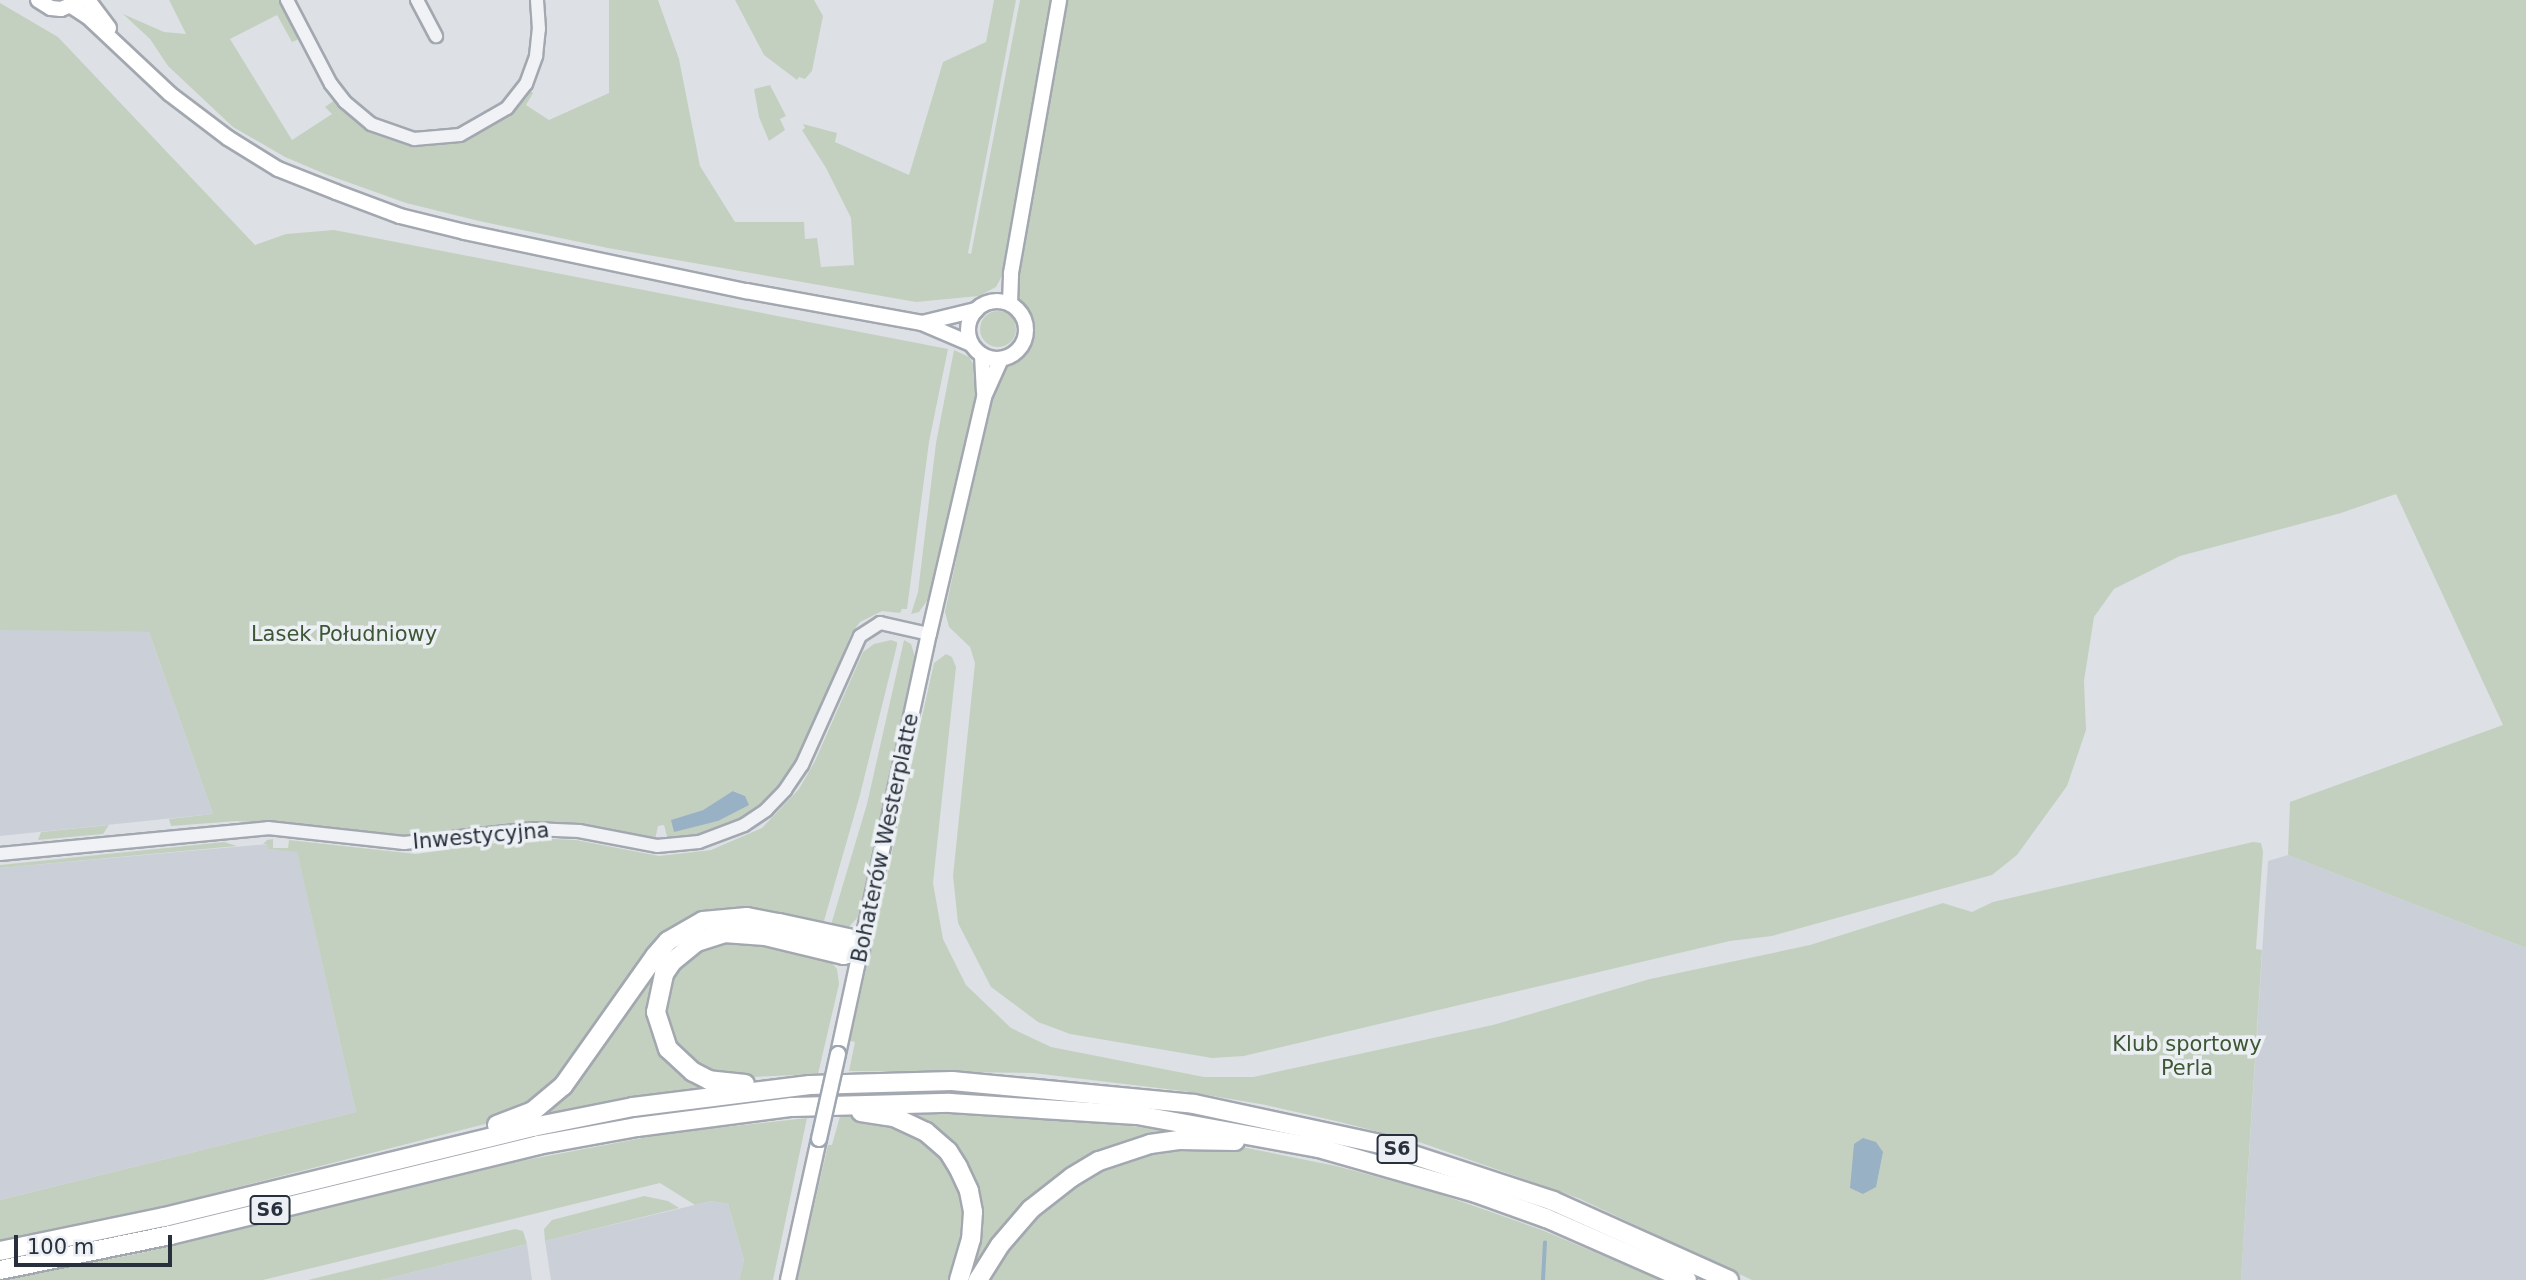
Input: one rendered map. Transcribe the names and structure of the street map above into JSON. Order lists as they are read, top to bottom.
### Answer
{
  "streets": {
    "highway": ["S6"],
    "main road": ["Bohaterów Westerplatte"],
    "street": ["Inwestycyjna"]
  },
  "crossings": [
    ["Inwestycyjna", "Bohaterów Westerplatte"]
  ],
  "parks": ["Lasek Południowy", "Klub sportowy Perla"],
  "scale_bar": "100 m"
}
